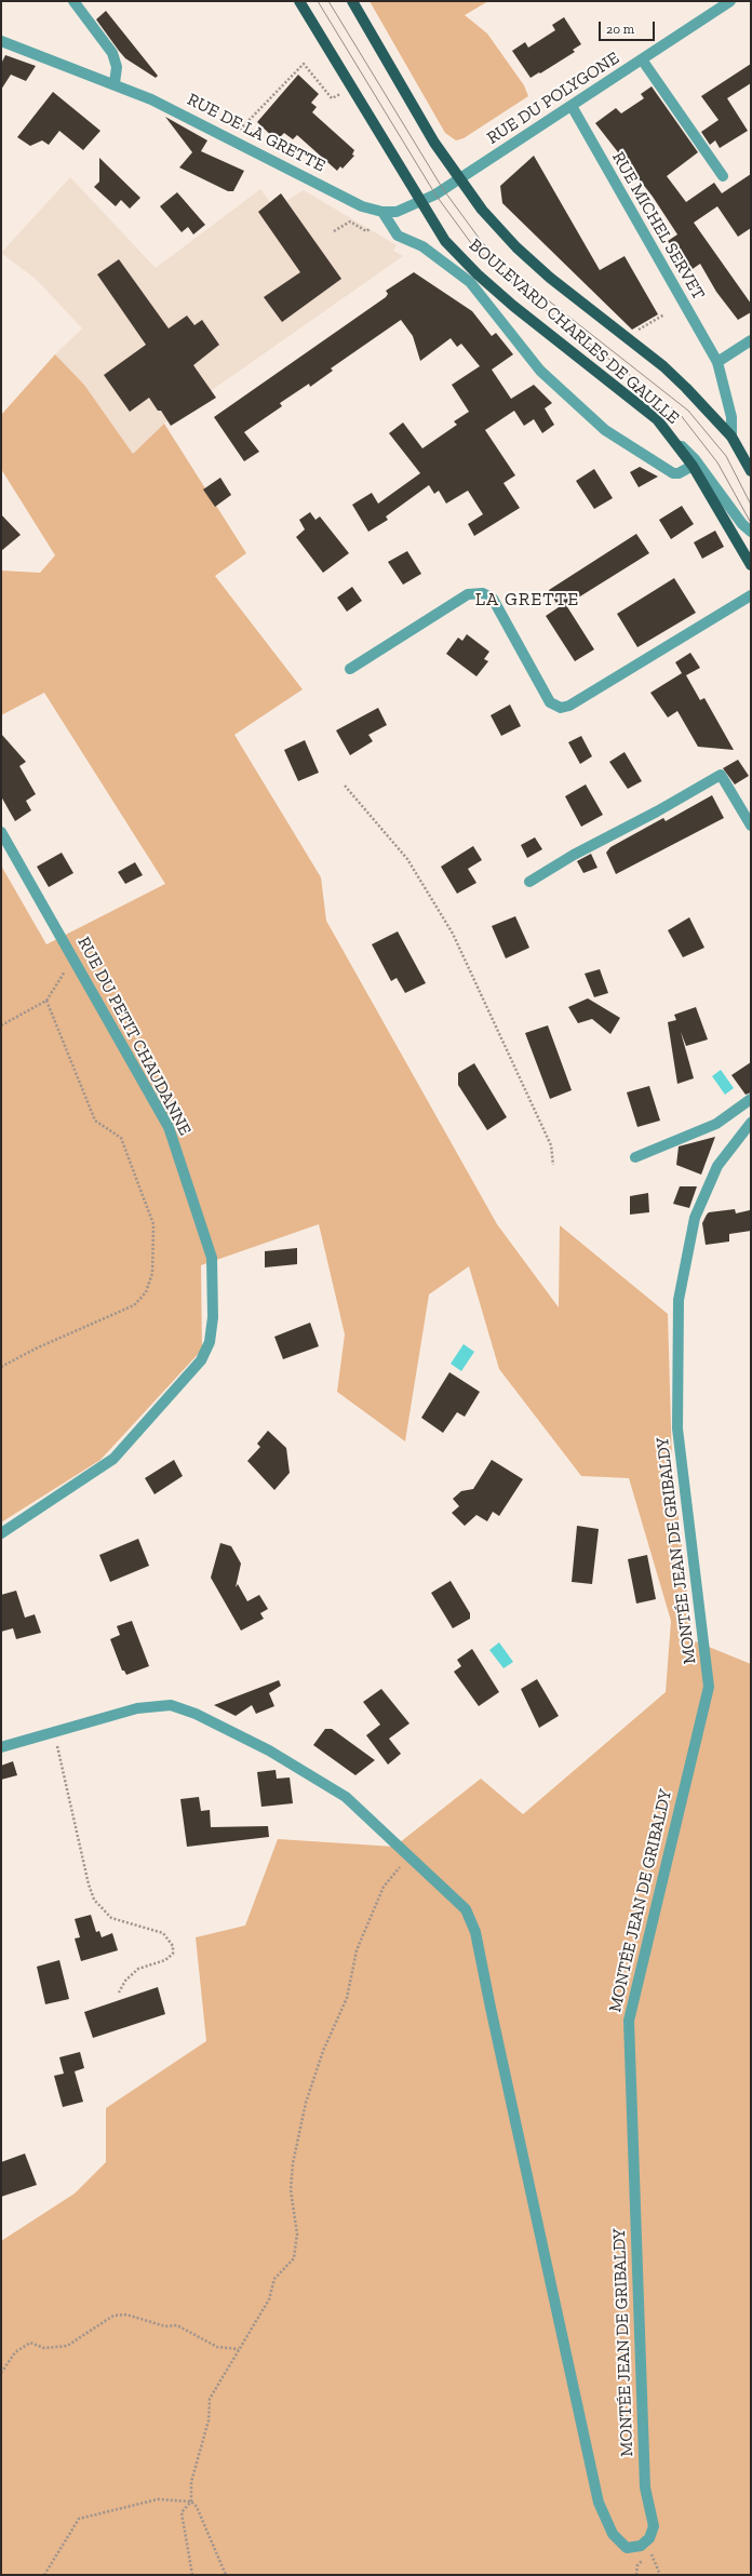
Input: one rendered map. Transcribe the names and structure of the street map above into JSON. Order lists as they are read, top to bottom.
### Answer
{
  "streets": {
    "main road": ["BOULEVARD CHARLES DE GAULLE"],
    "street": [
      "RUE DU POLYGONE",
      "RUE DE LA GRETTE",
      "RUE MICHEL SERVET",
      "RUE DU PETIT CHAUDANNE",
      "MONTÉE JEAN DE GRIBALDY"
    ]
  },
  "crossings": [
    ["RUE DU POLYGONE", "RUE DE LA GRETTE"],
    ["RUE DU POLYGONE", "RUE MICHEL SERVET"],
    ["RUE DU POLYGONE", "BOULEVARD CHARLES DE GAULLE"],
    ["RUE DE LA GRETTE", "BOULEVARD CHARLES DE GAULLE"],
    ["RUE MICHEL SERVET", "BOULEVARD CHARLES DE GAULLE"]
  ],
  "districts": ["LA GRETTE"],
  "scale_bar": "20 m"
}
